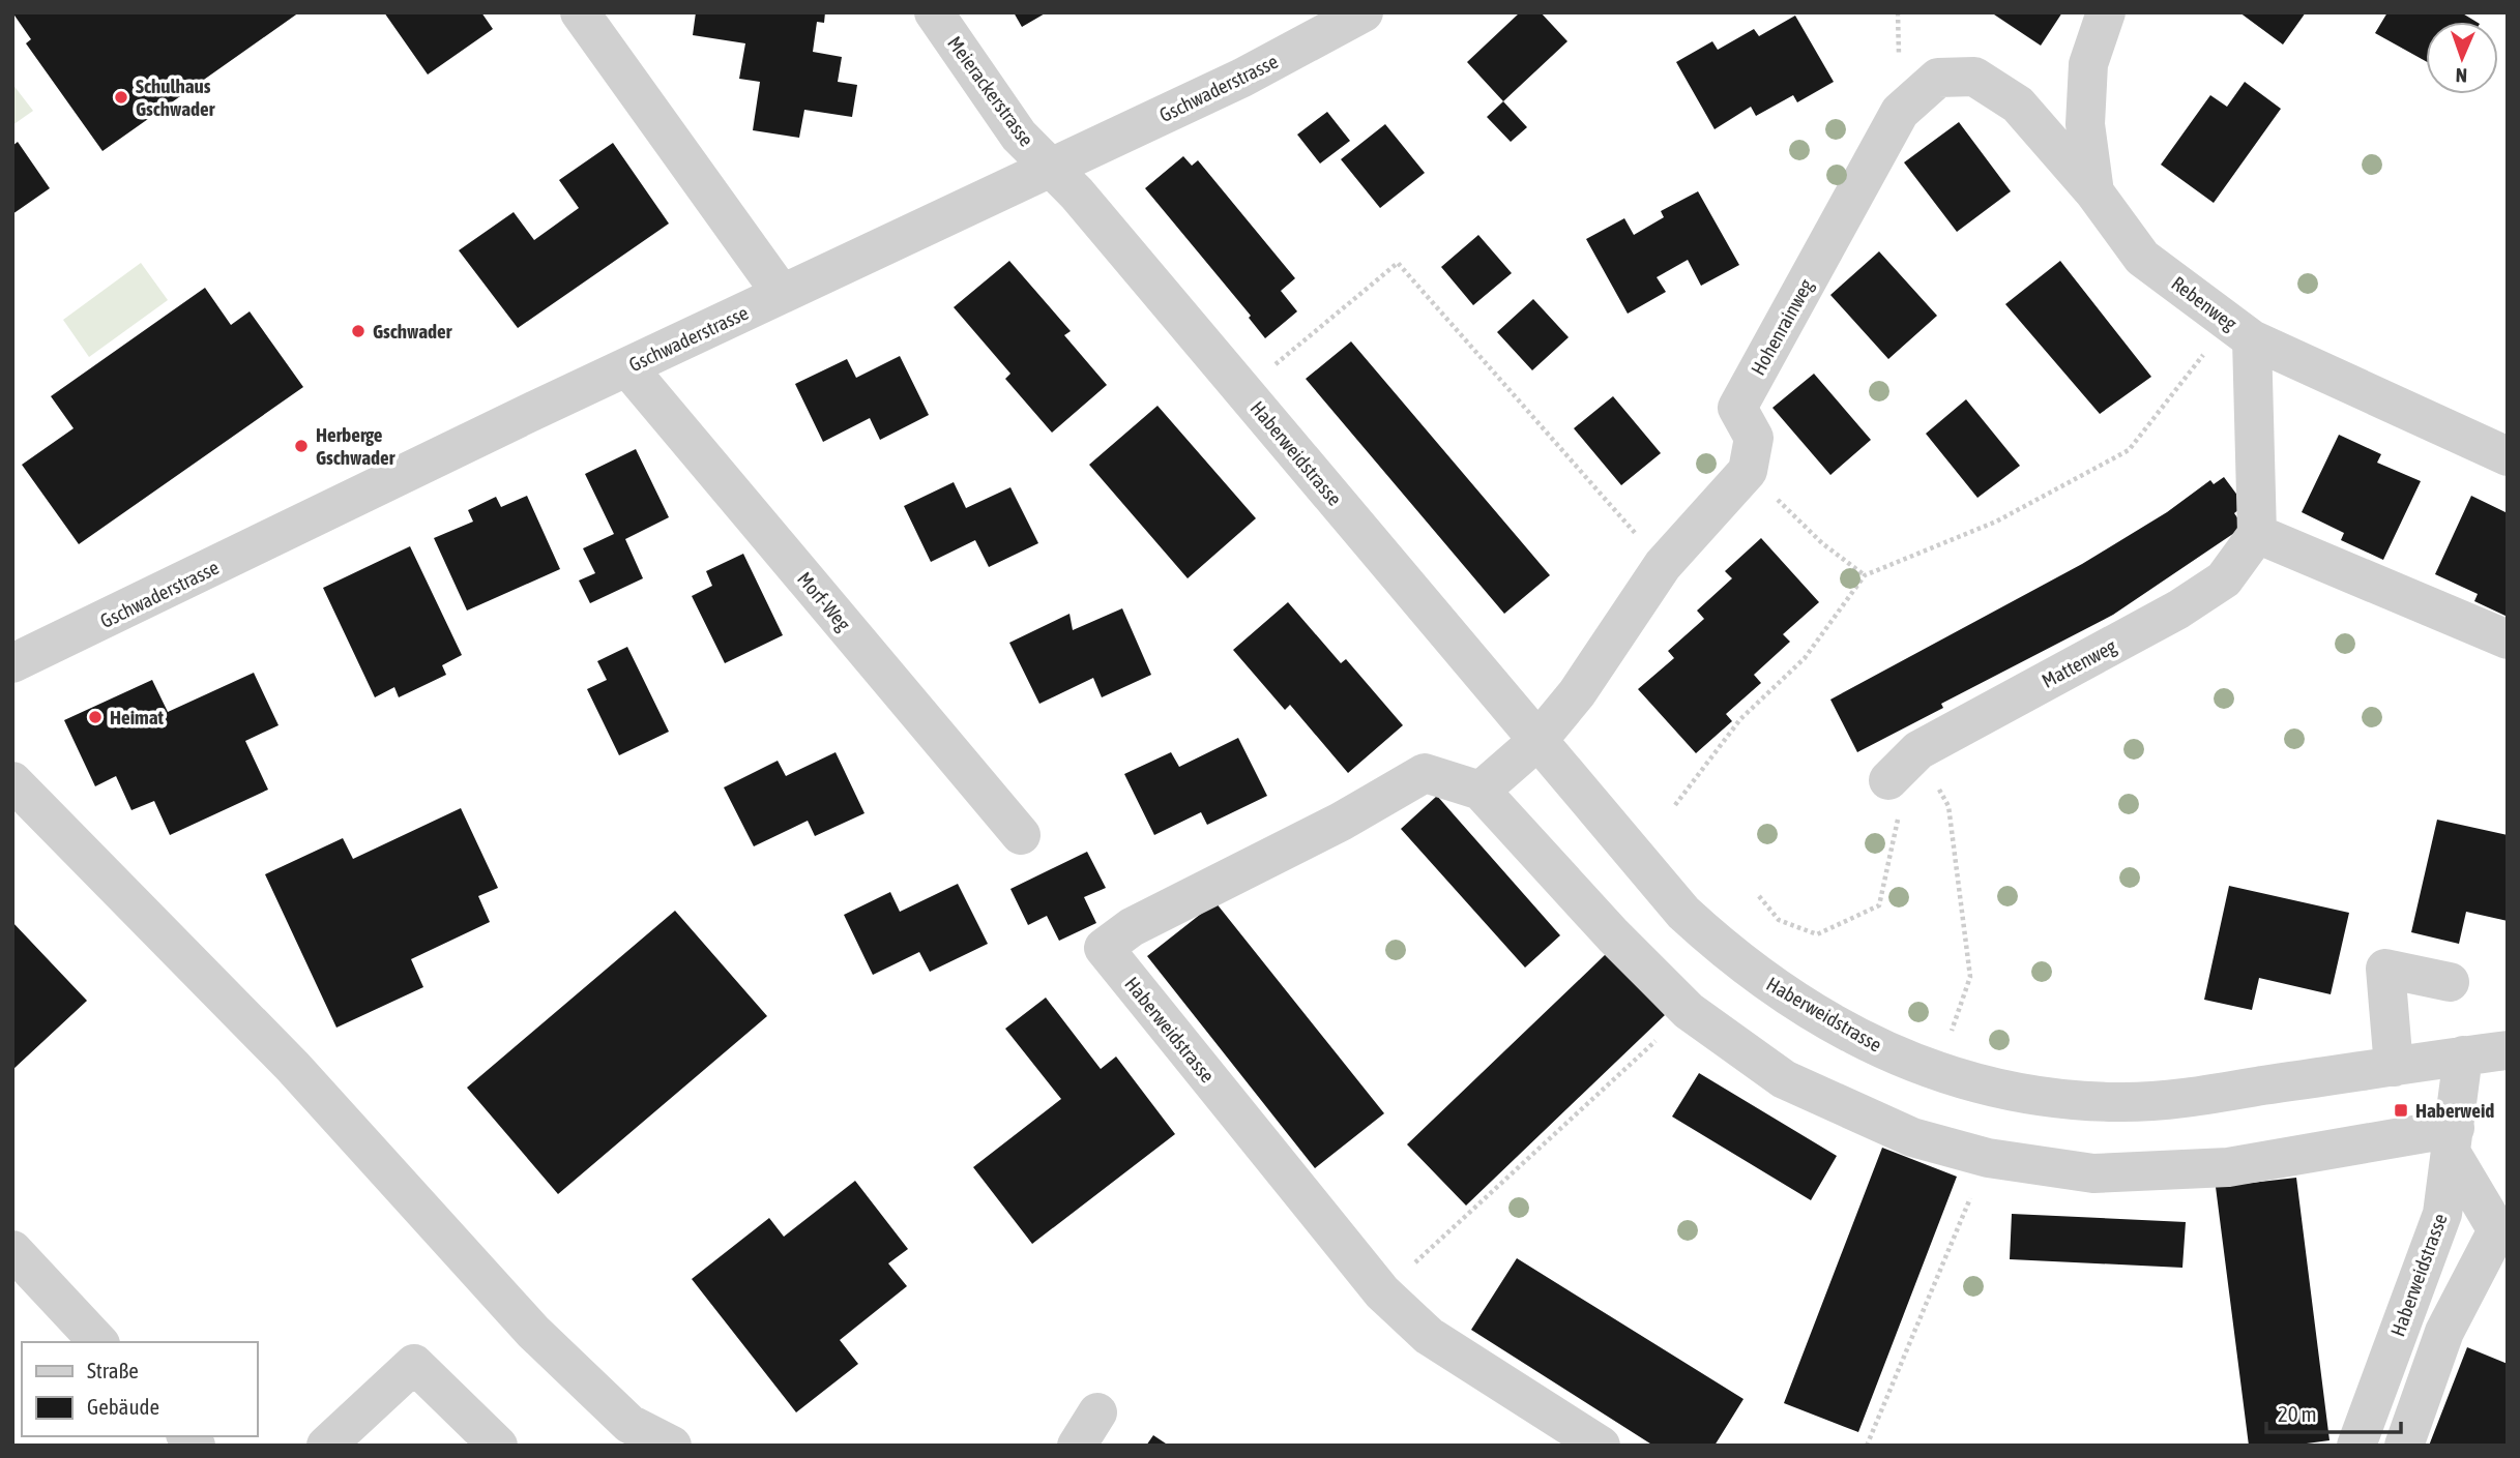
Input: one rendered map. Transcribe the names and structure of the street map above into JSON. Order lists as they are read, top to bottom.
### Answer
{
  "streets": {
    "street": [
      "Gschwaderstrasse",
      "Meierackerstrasse",
      "Rebenweg",
      "Hohenrainweg",
      "Haberweidstrasse",
      "Morf-Weg",
      "Mattenweg"
    ]
  },
  "crossings": [
    ["Gschwaderstrasse", "Meierackerstrasse"],
    ["Gschwaderstrasse", "Haberweidstrasse"],
    ["Gschwaderstrasse", "Morf-Weg"],
    ["Meierackerstrasse", "Haberweidstrasse"],
    ["Rebenweg", "Hohenrainweg"]
  ],
  "places": {
    "other": [
      "Schulhaus Gschwader",
      "Gschwader",
      "Herberge Gschwader",
      "Heimat"
    ],
    "transit": ["Haberweid"]
  },
  "legend": ["Straße", "Gebäude"],
  "scale_bar": "20 m",
  "north": "bottom"
}
